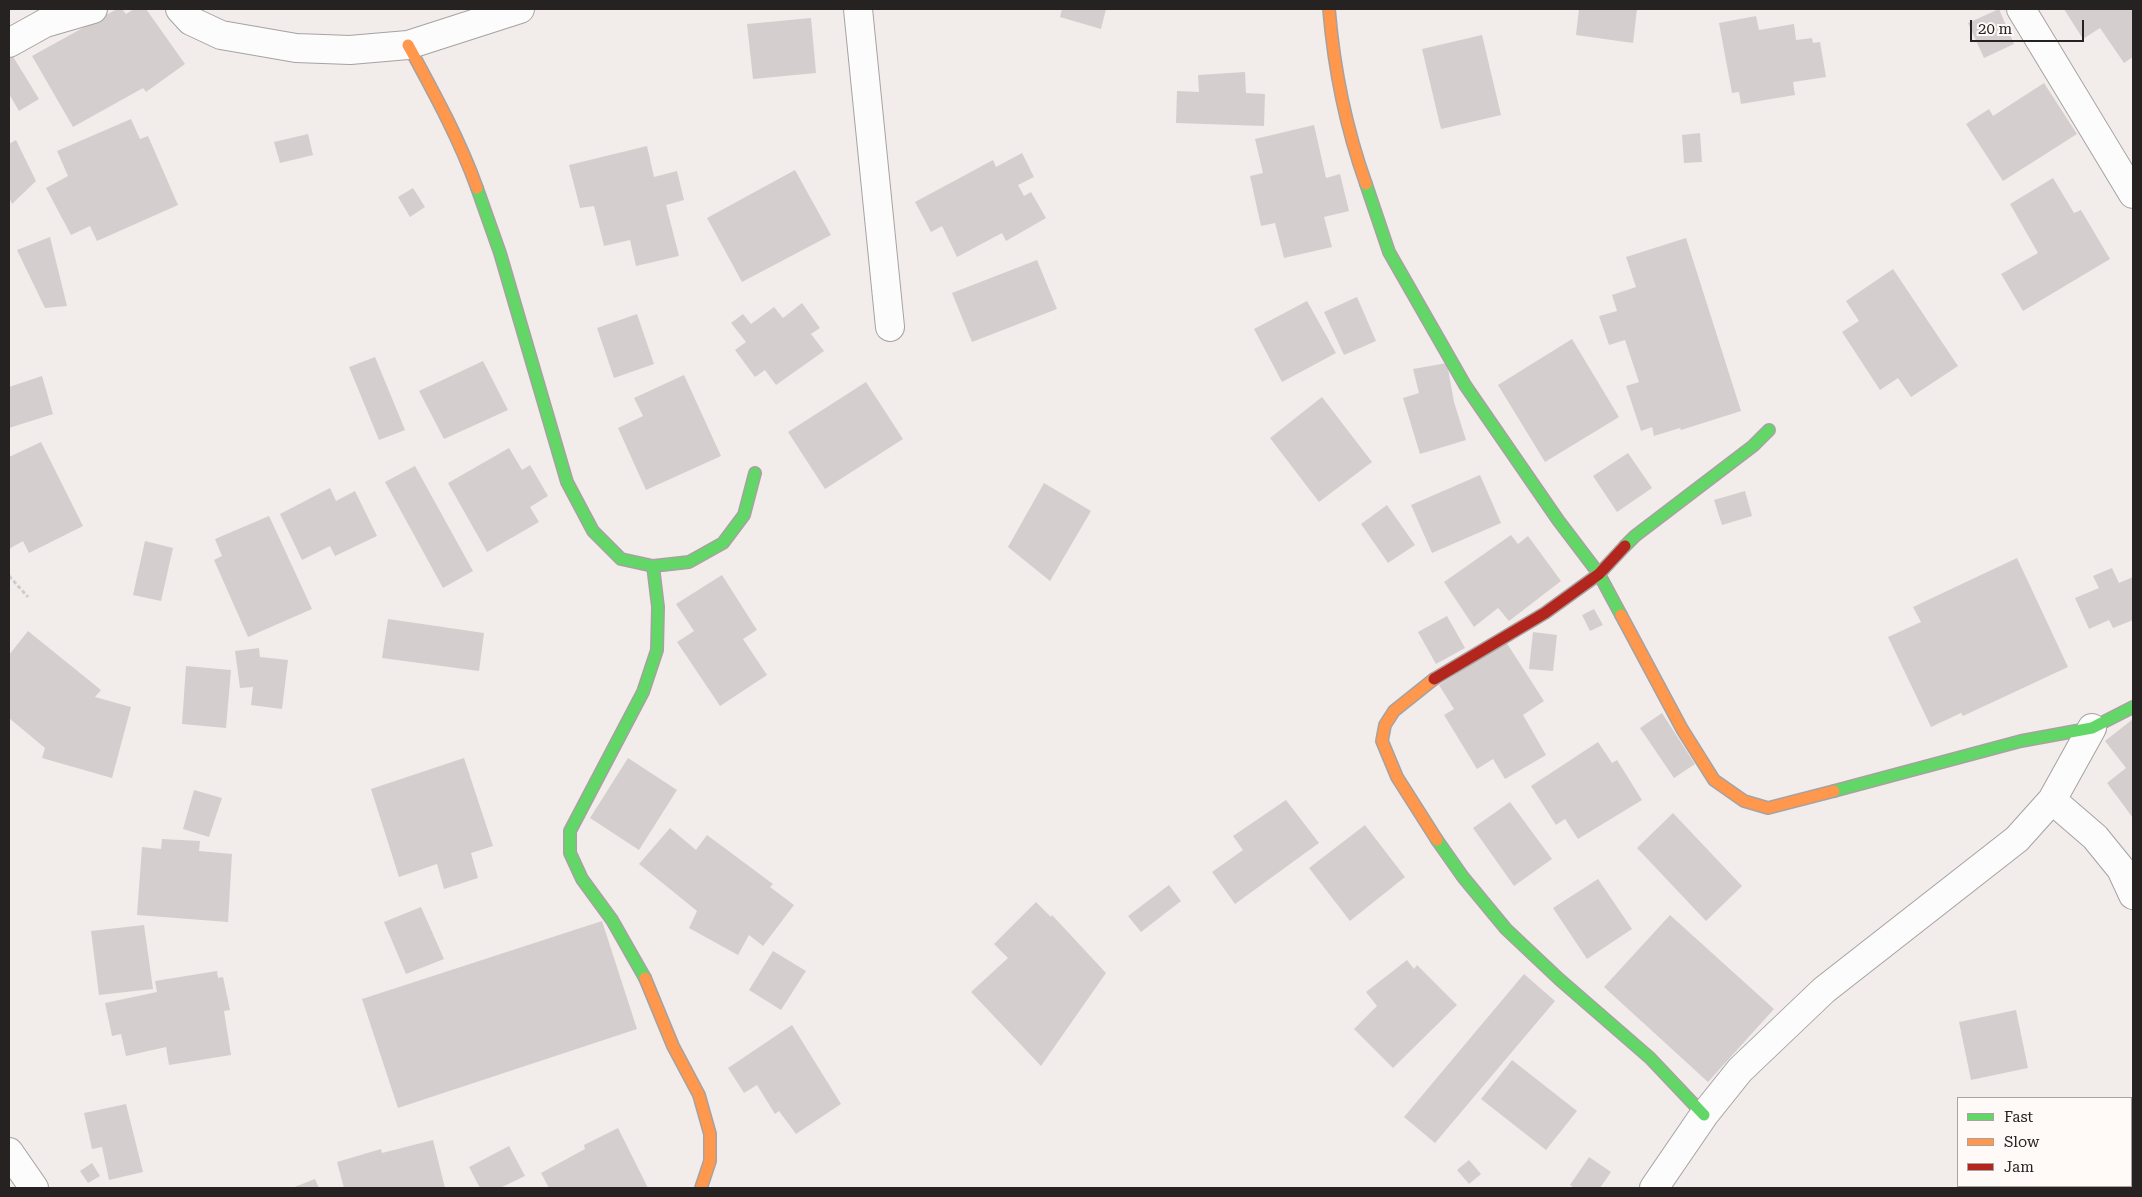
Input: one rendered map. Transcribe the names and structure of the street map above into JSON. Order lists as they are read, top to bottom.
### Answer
{
  "legend": ["Fast", "Slow", "Jam"],
  "scale_bar": "20 m"
}
